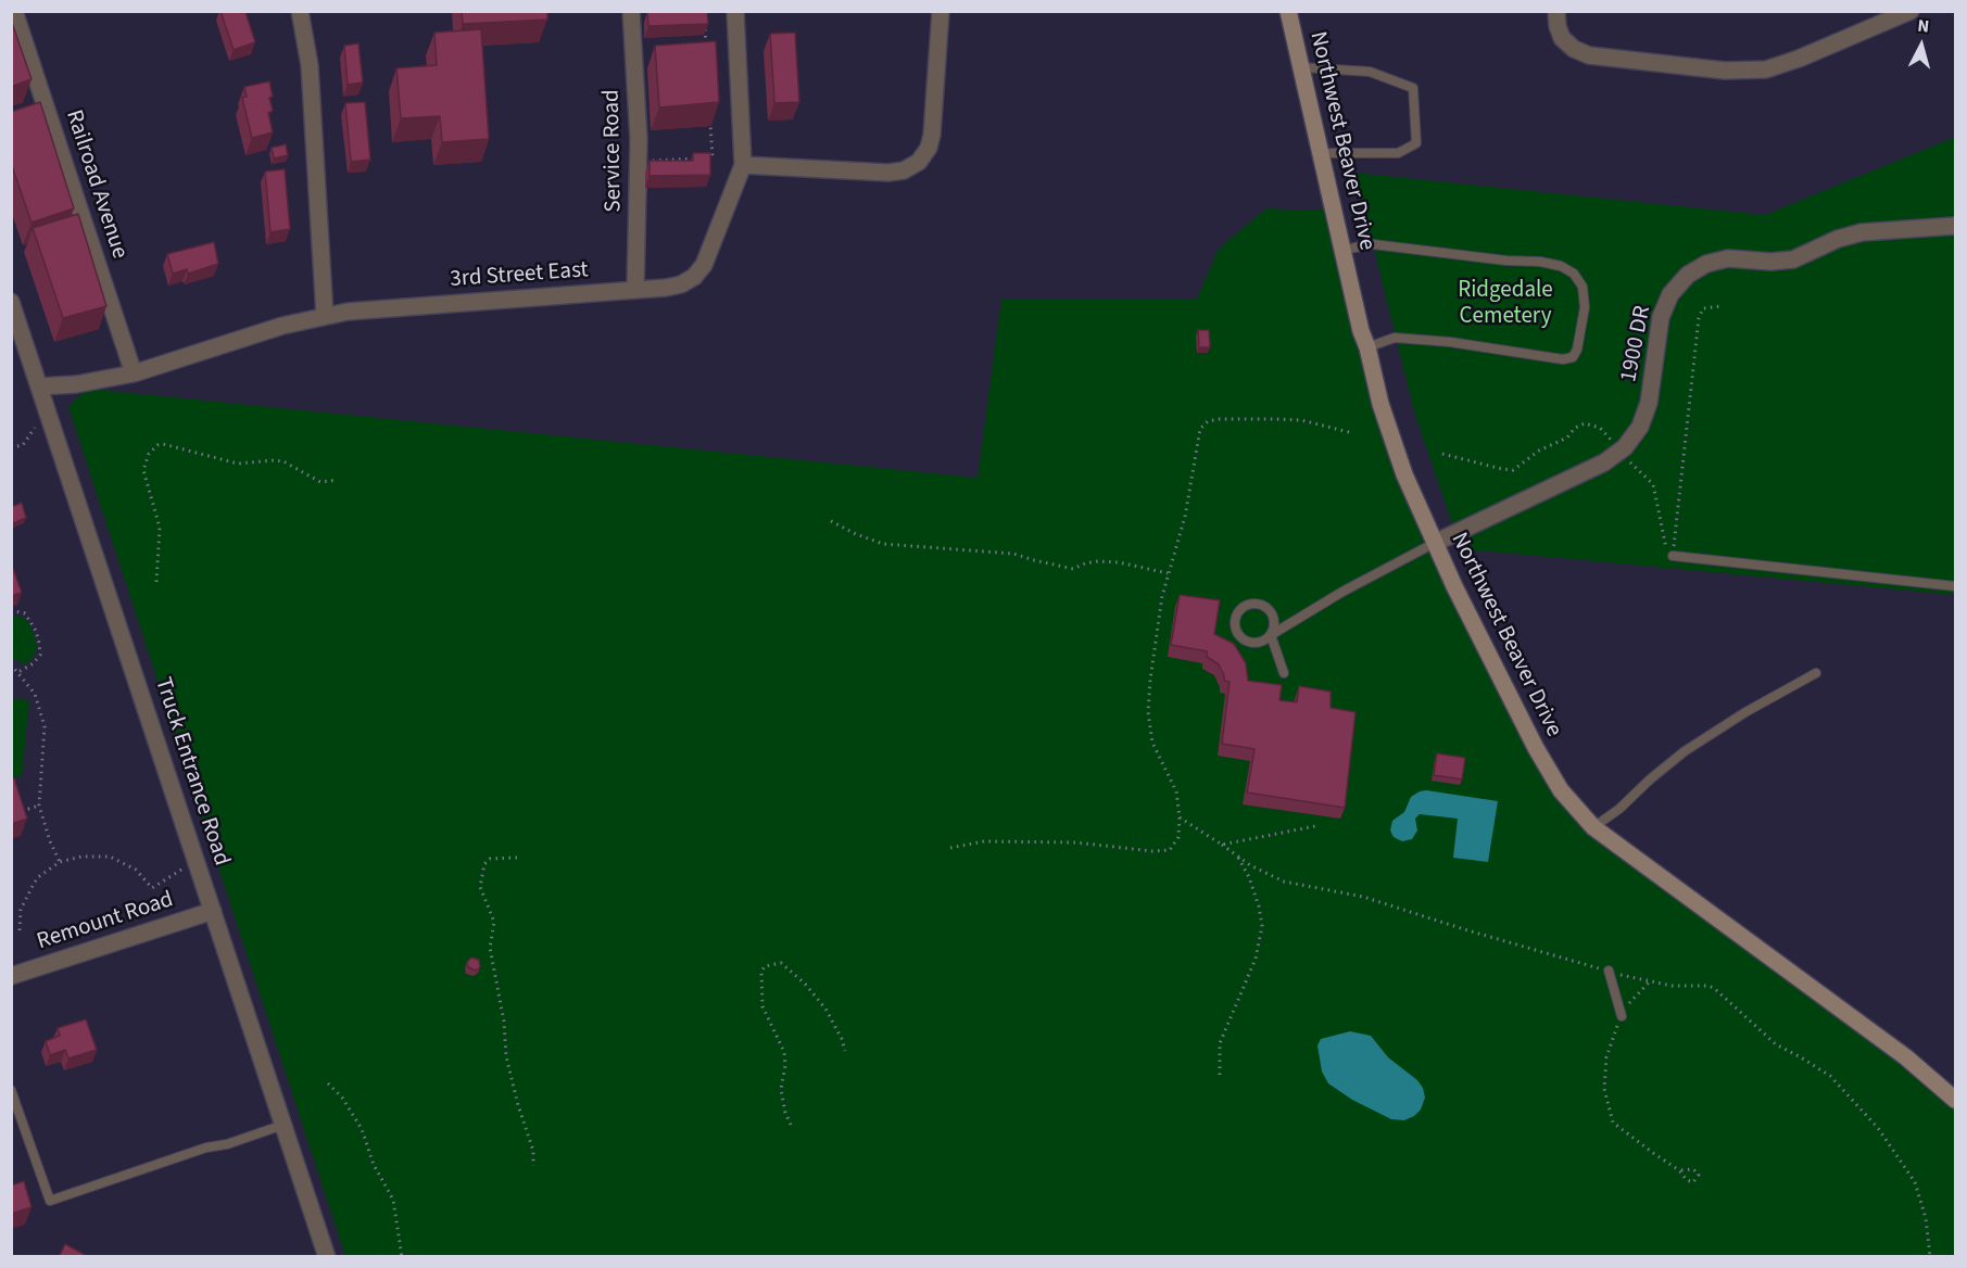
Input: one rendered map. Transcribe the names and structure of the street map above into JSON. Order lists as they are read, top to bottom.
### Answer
{
  "streets": {
    "main road": ["Northwest Beaver Drive"],
    "street": [
      "Service Road",
      "Railroad Avenue",
      "3rd Street East",
      "1900 DR",
      "Truck Entrance Road",
      "Remount Road"
    ]
  },
  "crossings": [
    ["Northwest Beaver Drive", "1900 DR"],
    ["Service Road", "3rd Street East"],
    ["Railroad Avenue", "3rd Street East"],
    ["3rd Street East", "Truck Entrance Road"],
    ["Truck Entrance Road", "Remount Road"]
  ],
  "parks": ["Ridgedale Cemetery"],
  "north": "top"
}
